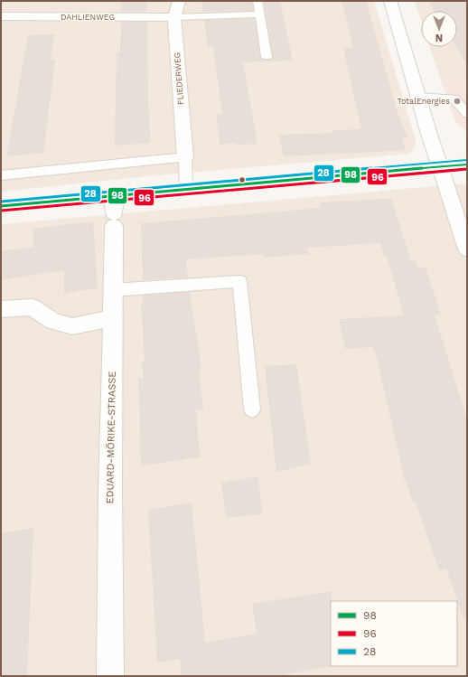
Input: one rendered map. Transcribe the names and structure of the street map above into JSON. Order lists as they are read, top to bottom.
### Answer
{
  "streets": {
    "street": ["DAHLIENWEG", "FLIEDERWEG", "EDUARD-MÖRIKE-STRASSE"]
  },
  "crossings": [
    ["DAHLIENWEG", "FLIEDERWEG"]
  ],
  "places": ["TotalEnergies"],
  "lines": ["transit line 28", "transit line 98", "transit line 96"],
  "legend": ["98", "96", "28"],
  "north": "bottom"
}
